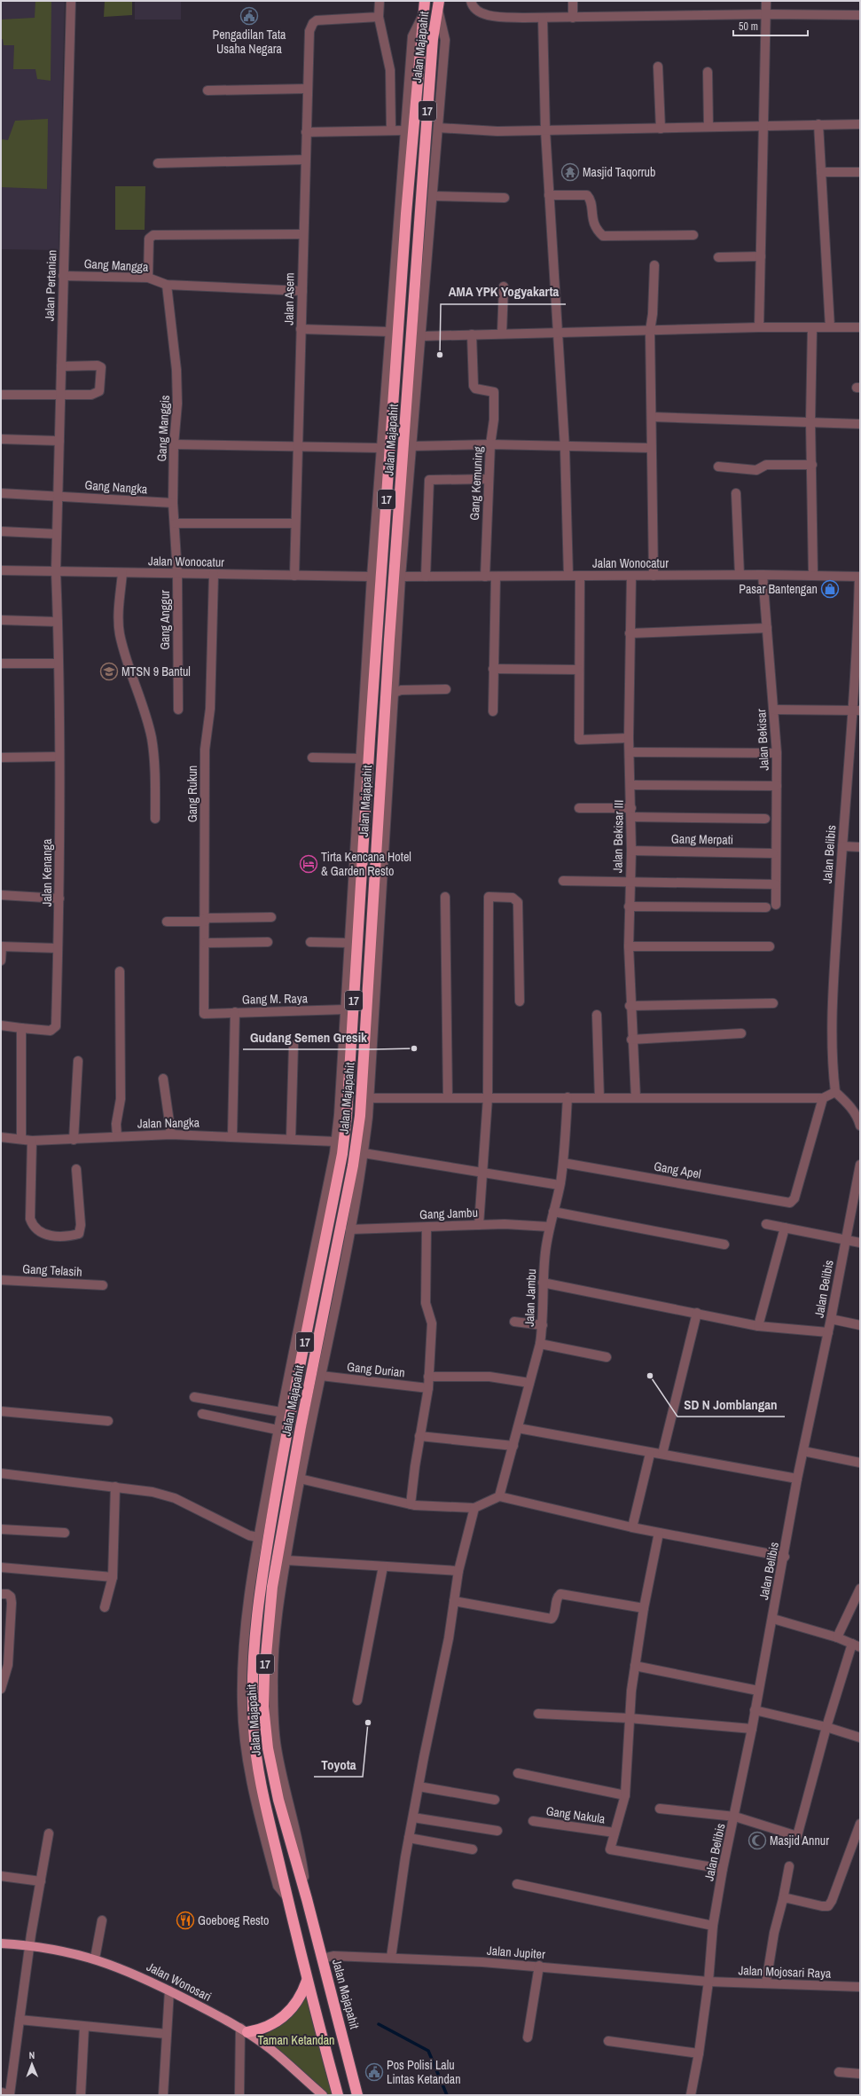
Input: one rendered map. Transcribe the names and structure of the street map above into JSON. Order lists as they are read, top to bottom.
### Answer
{
  "streets": {
    "highway": ["Jalan Majapahit", "17"],
    "main road": ["Jalan Wonosari"],
    "street": [
      "Gang Mangga",
      "Jalan Pertanian",
      "Jalan Asem",
      "Gang Manggis",
      "Gang Kemuning",
      "Gang Nangka",
      "Jalan Wonocatur",
      "Gang Anggur",
      "Jalan Bekisar",
      "Gang Rukun",
      "Jalan Bekisar III",
      "Gang Merpati",
      "Jalan Belibis",
      "Jalan Kenanga",
      "Gang M. Raya",
      "Jalan Nangka",
      "Gang Apel",
      "Gang Jambu",
      "Gang Telasih",
      "Jalan Jambu",
      "Gang Durian",
      "Gang Nakula",
      "Jalan Jupiter",
      "Jalan Mojosari Raya"
    ]
  },
  "crossings": [
    ["Jalan Majapahit", "Jalan Jupiter"],
    ["Gang Mangga", "Jalan Pertanian"],
    ["Gang Mangga", "Jalan Asem"],
    ["Gang Mangga", "Gang Manggis"],
    ["Jalan Pertanian", "Gang Nangka"],
    ["Jalan Pertanian", "Jalan Wonocatur"],
    ["Jalan Pertanian", "Jalan Kenanga"],
    ["Jalan Asem", "Jalan Wonocatur"],
    ["Gang Manggis", "Gang Nangka"],
    ["Gang Manggis", "Jalan Wonocatur"],
    ["Gang Manggis", "Gang Anggur"],
    ["Gang Kemuning", "Jalan Wonocatur"],
    ["Jalan Wonocatur", "Gang Anggur"],
    ["Jalan Wonocatur", "Jalan Bekisar"],
    ["Jalan Wonocatur", "Gang Rukun"],
    ["Jalan Wonocatur", "Jalan Bekisar III"],
    ["Jalan Wonocatur", "Jalan Belibis"],
    ["Jalan Wonocatur", "Jalan Kenanga"],
    ["Gang Rukun", "Gang M. Raya"],
    ["Jalan Bekisar III", "Gang Merpati"],
    ["Jalan Belibis", "Jalan Jupiter"],
    ["Jalan Belibis", "Jalan Mojosari Raya"],
    ["Gang Apel", "Jalan Jambu"],
    ["Gang Jambu", "Jalan Jambu"],
    ["Jalan Jupiter", "Jalan Mojosari Raya"]
  ],
  "parks": ["Taman Ketandan"],
  "places": {
    "public building": ["Pengadilan Tata Usaha Negara", "Pos Polisi Lalu Lintas Ketandan"],
    "temple": ["Masjid Taqorrub"],
    "other": [
      "AMA YPK Yogyakarta",
      "Gudang Semen Gresik",
      "SD N Jomblangan",
      "Toyota"
    ],
    "shop": ["Pasar Bantengan"],
    "school or university": ["MTSN 9 Bantul"],
    "hotel": ["Tirta Kencana Hotel & Garden Resto"],
    "mosque": ["Masjid Annur"],
    "restaurant": ["Goeboeg Resto"]
  },
  "scale_bar": "50 m",
  "north": "top"
}
